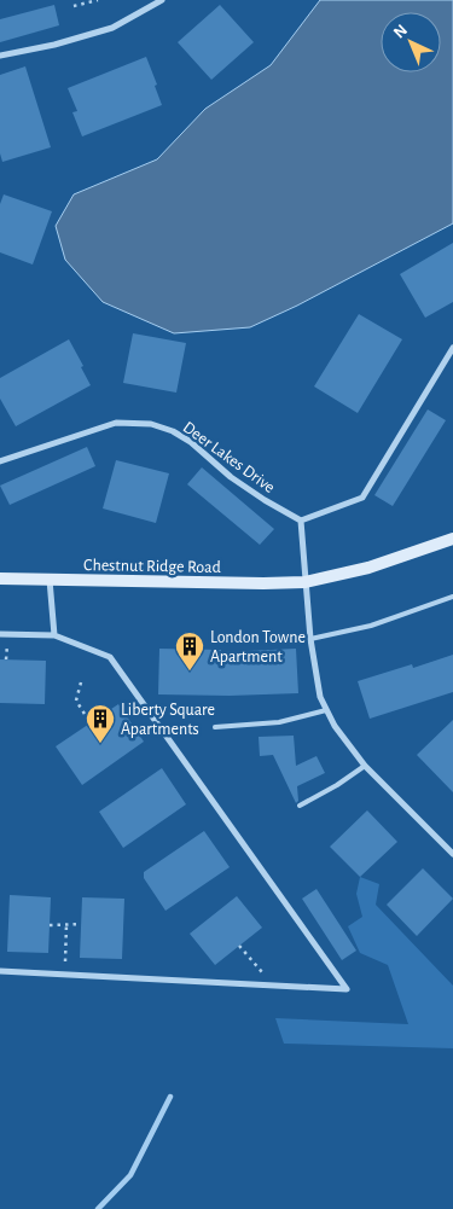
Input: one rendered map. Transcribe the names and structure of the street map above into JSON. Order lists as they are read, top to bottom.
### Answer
{
  "streets": {
    "street": ["Deer Lakes Drive", "Chestnut Ridge Road"]
  },
  "places": {
    "building": ["London Towne Apartment", "Liberty Square Apartments"]
  },
  "north": "top left"
}
